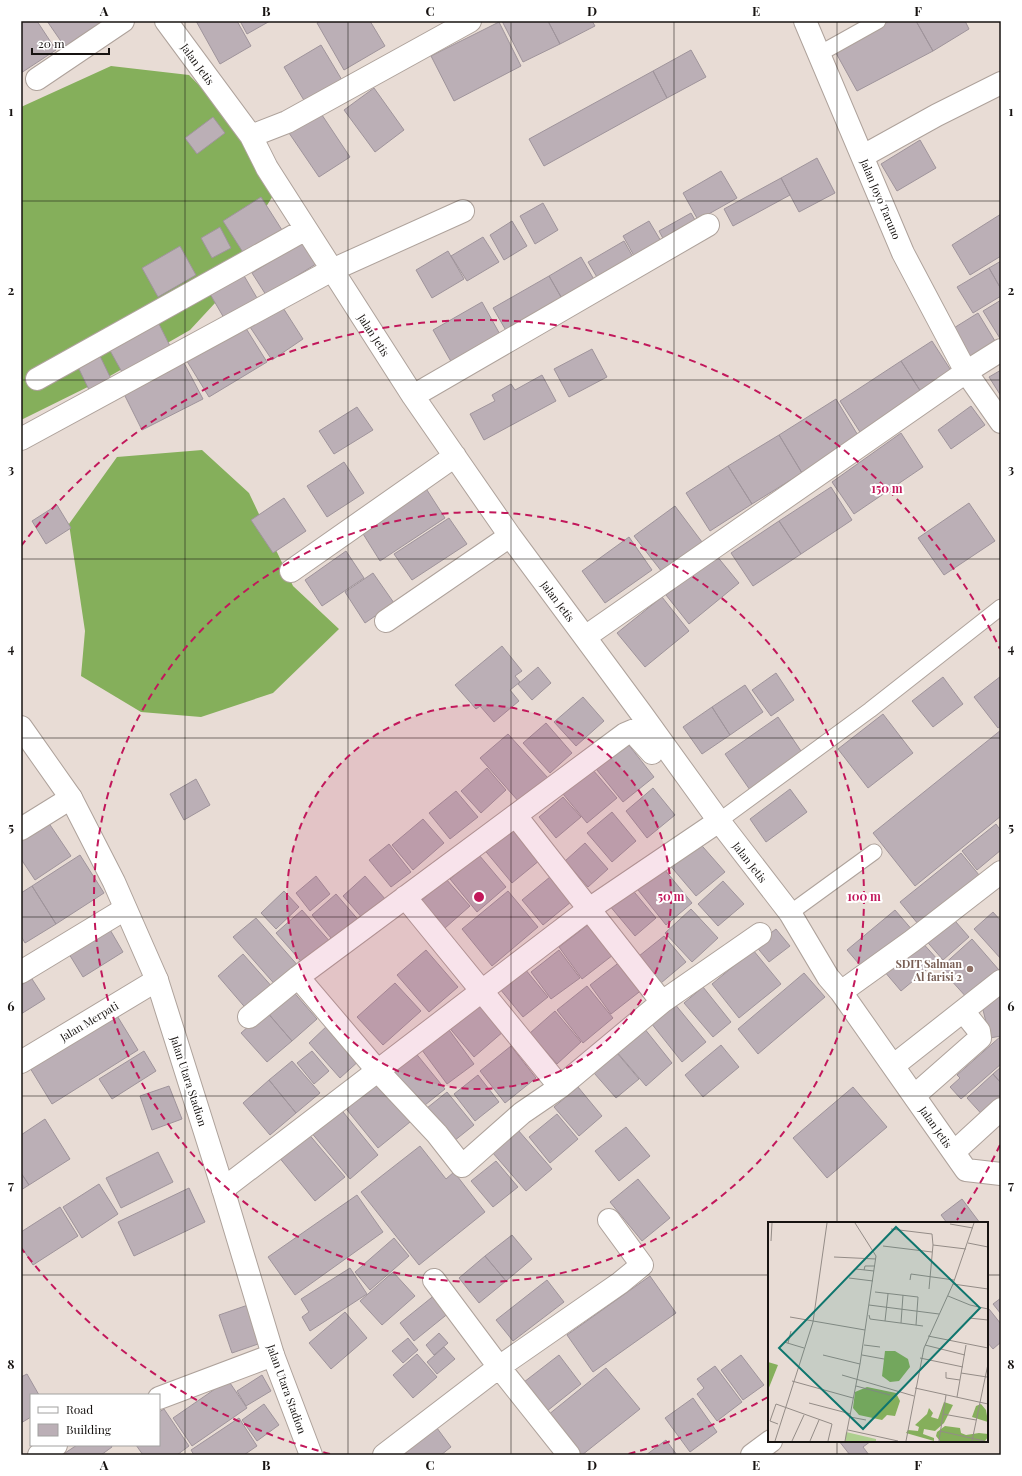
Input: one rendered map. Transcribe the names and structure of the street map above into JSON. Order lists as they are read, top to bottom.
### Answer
{
  "streets": {
    "street": [
      "Jalan Jetis",
      "Jalan Joyo Taruno",
      "Jalan Merpati",
      "Jalan Utara Stadion"
    ]
  },
  "crossings": [
    ["Jalan Merpati", "Jalan Utara Stadion"]
  ],
  "places": ["SDIT Salman Al farisi 2"],
  "legend": ["Road", "Building"],
  "scale_bar": "20 m",
  "grid": {
    "columns": [
      "A",
      "B",
      "C",
      "D",
      "E",
      "F"
    ],
    "rows": [
      "1",
      "2",
      "3",
      "4",
      "5",
      "6",
      "7",
      "8"
    ]
  },
  "rings": ["150 m", "50 m", "100 m"]
}
